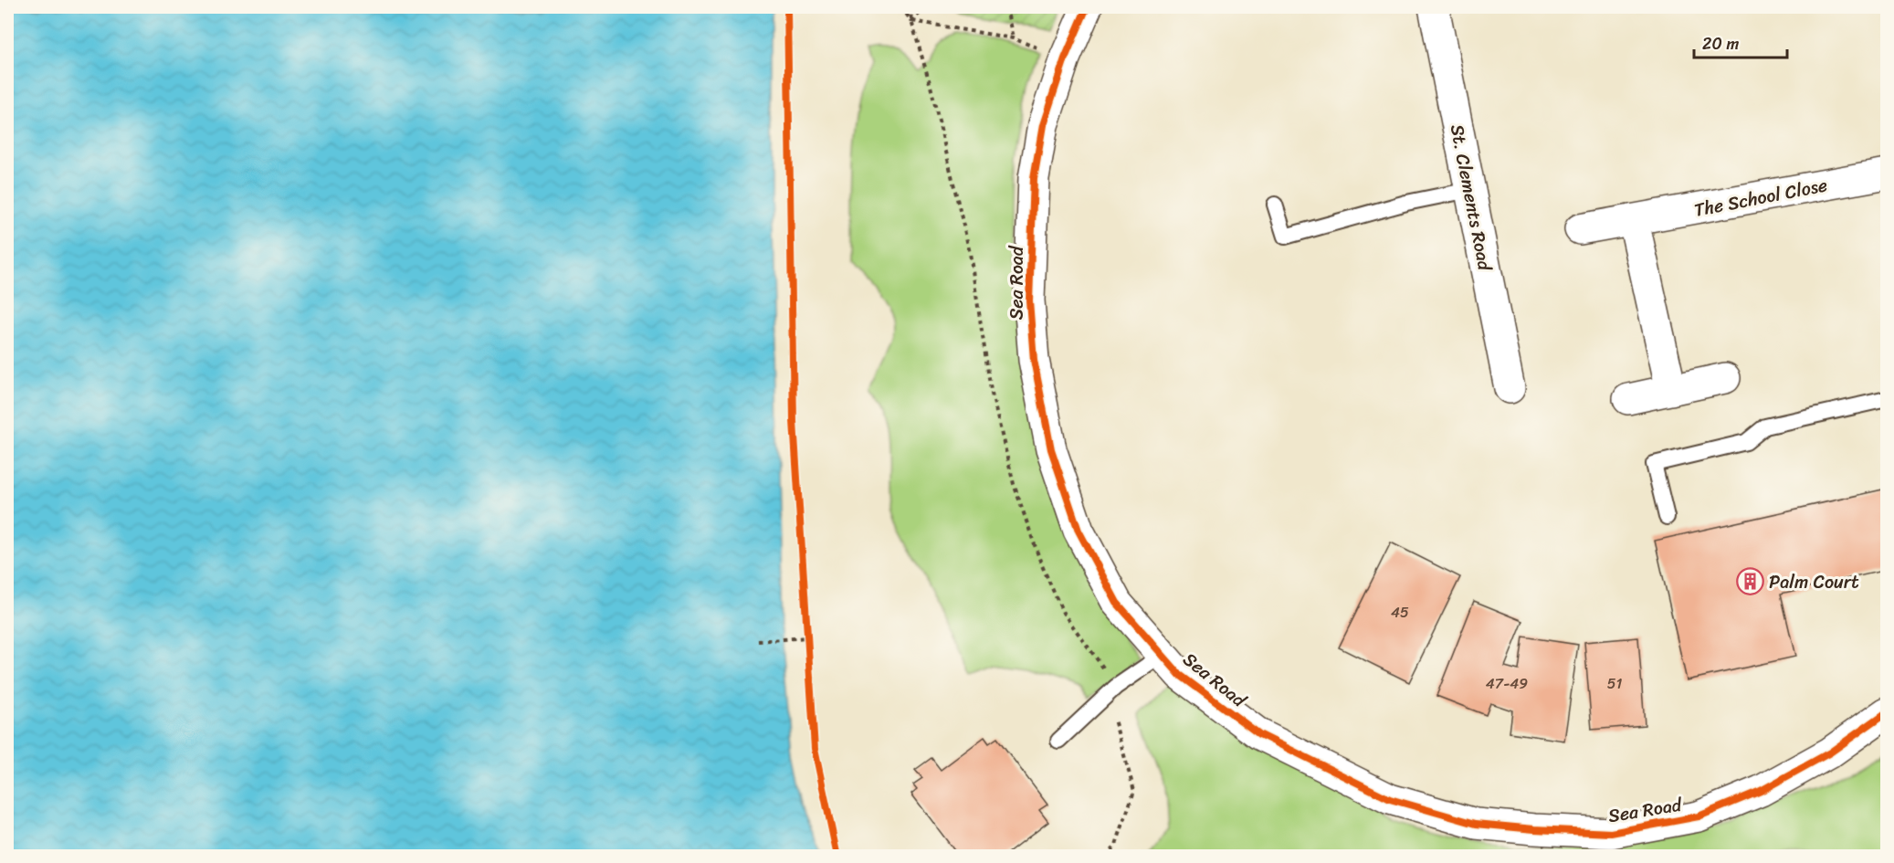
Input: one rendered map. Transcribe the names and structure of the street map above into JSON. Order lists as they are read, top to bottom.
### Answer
{
  "streets": {
    "street": ["St. Clements Road", "The School Close", "Sea Road"]
  },
  "places": {
    "building": ["Palm Court"]
  },
  "house_numbers": ["45", "47-49", "51"],
  "scale_bar": "20 m"
}
